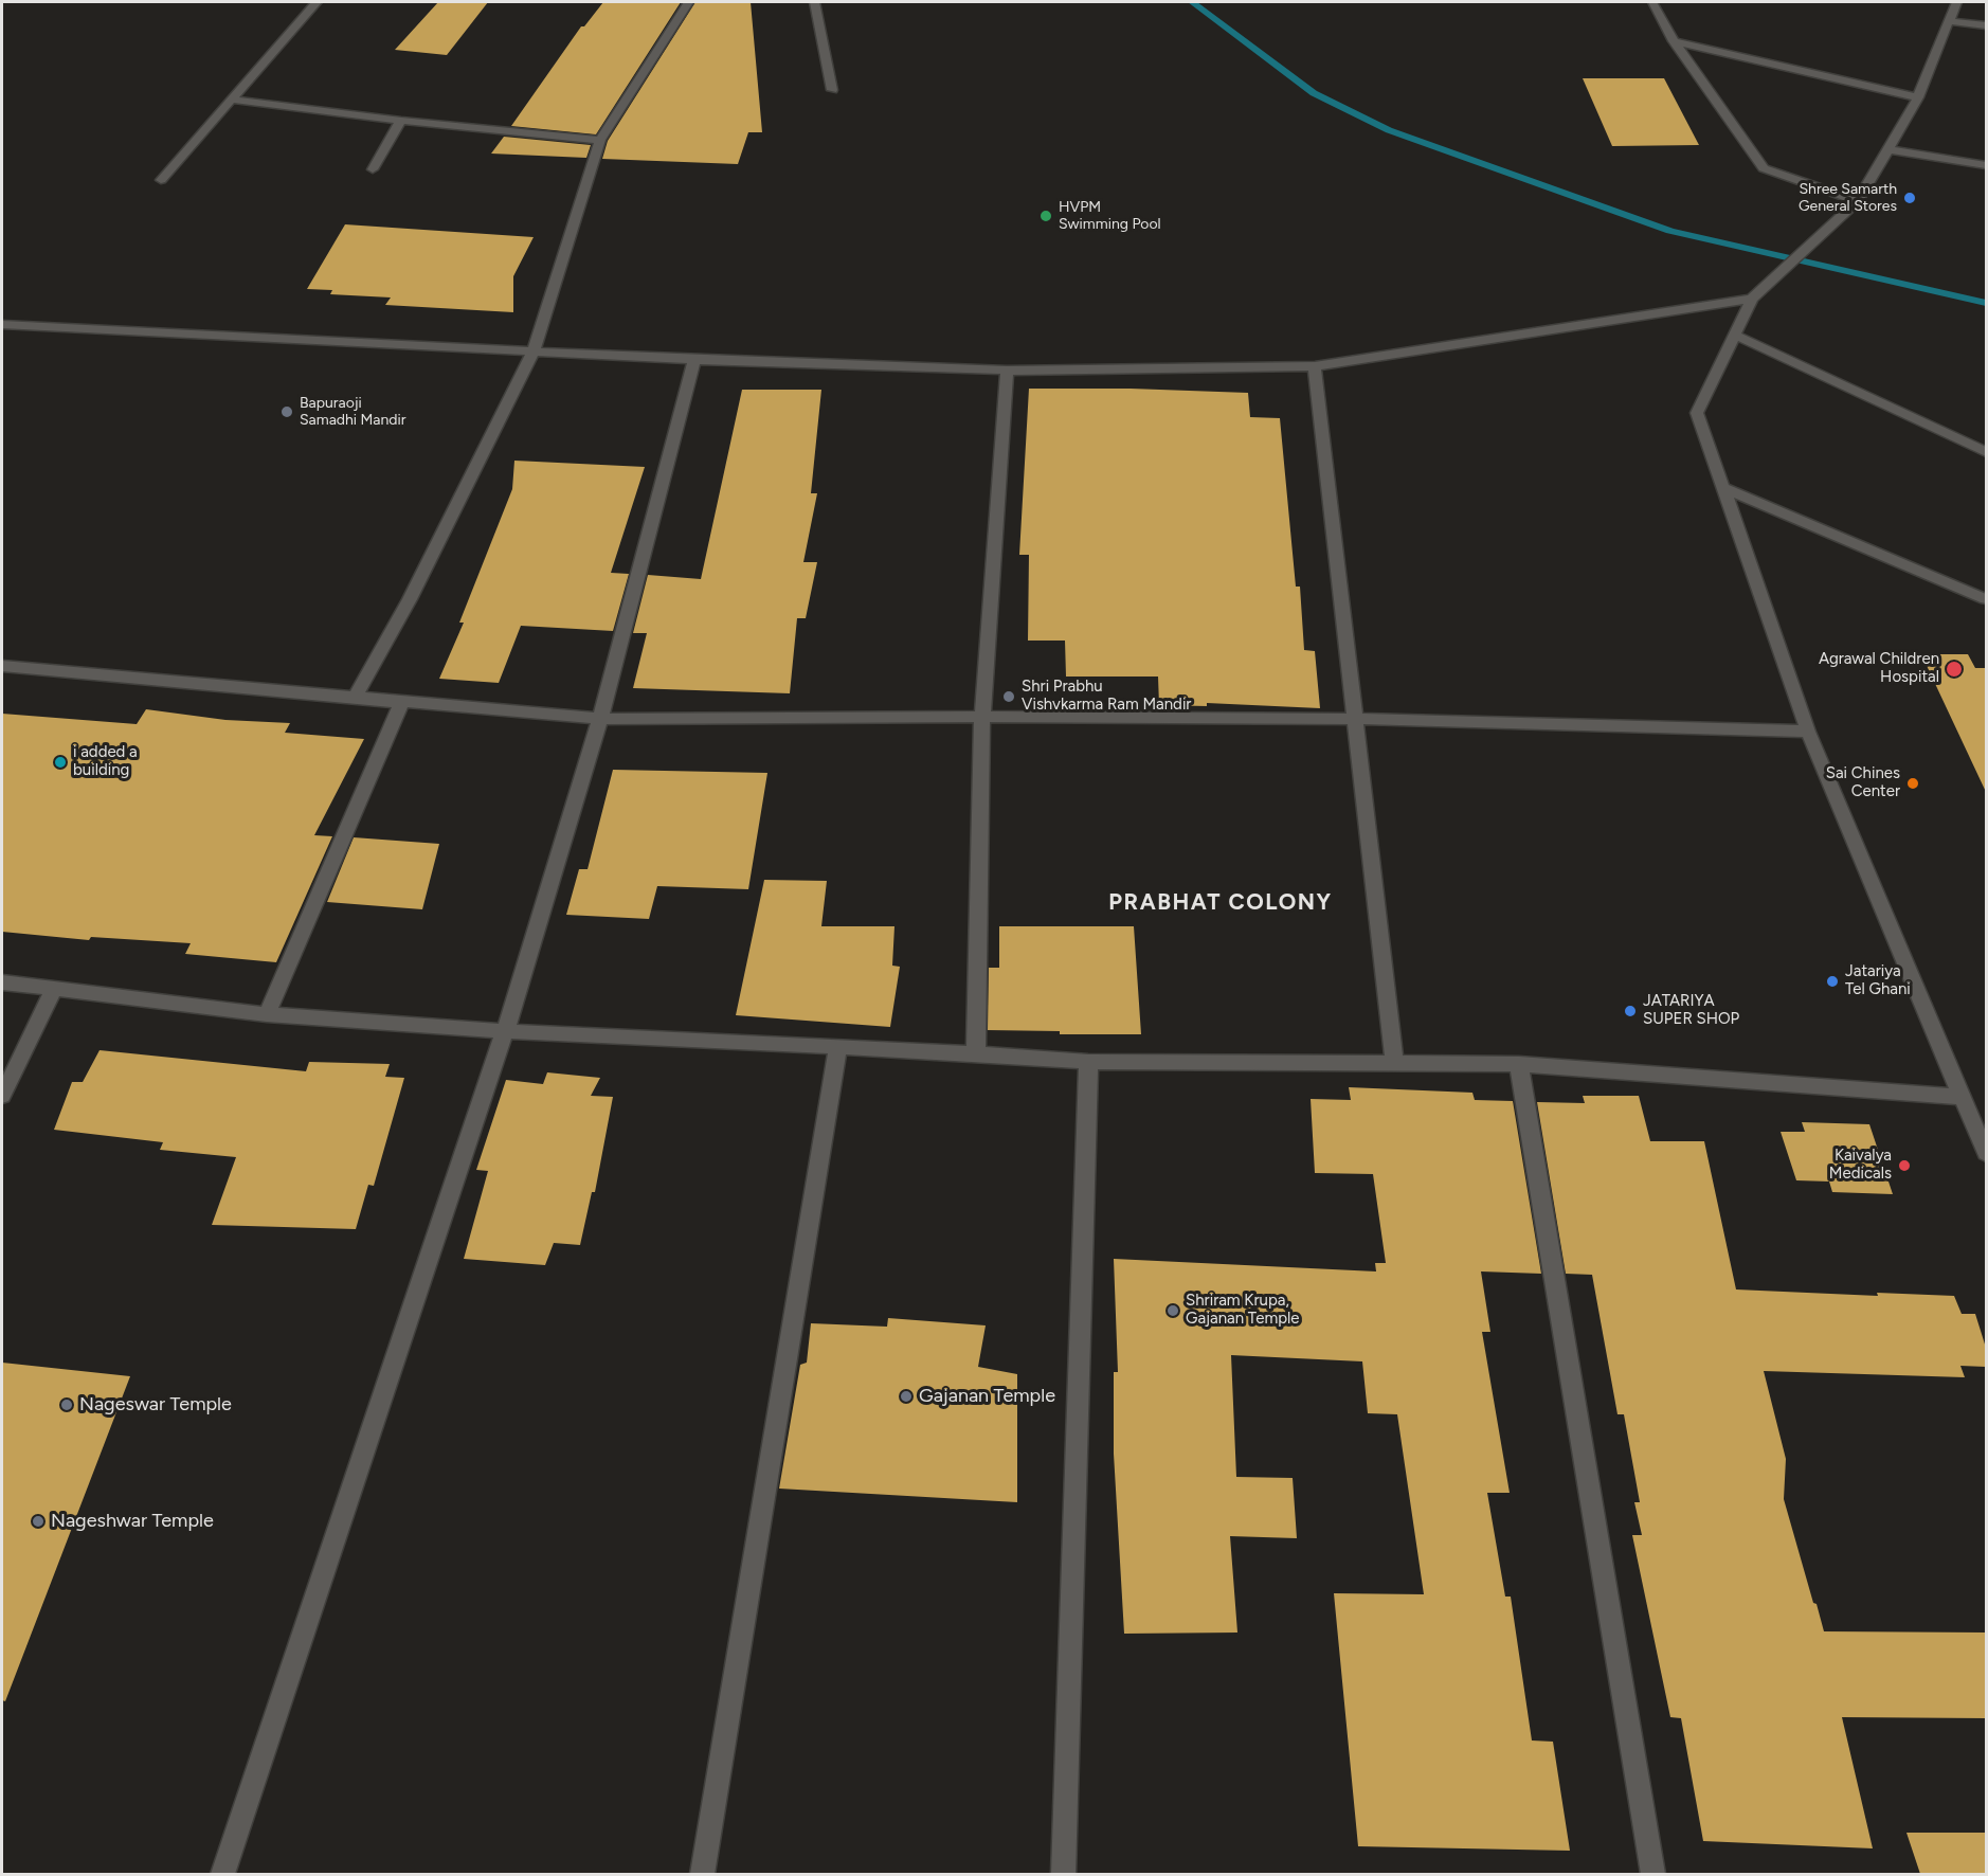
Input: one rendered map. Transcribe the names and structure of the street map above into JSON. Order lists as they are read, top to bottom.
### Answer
{
  "districts": ["PRABHAT COLONY"],
  "places": [
    "Shree Samarth General Stores",
    "HVPM Swimming Pool",
    "Bapuraoji Samadhi Mandir",
    "Agrawal Children Hospital",
    "Shri Prabhu Vishvkarma Ram Mandir",
    "i added a building",
    "Sai Chines Center",
    "Jatariya Tel Ghani",
    "JATARIYA SUPER SHOP",
    "Kaivalya Medicals",
    "Shriram Krupa, Gajanan Temple",
    "Gajanan Temple",
    "Nageswar Temple",
    "Nageshwar Temple"
  ]
}
